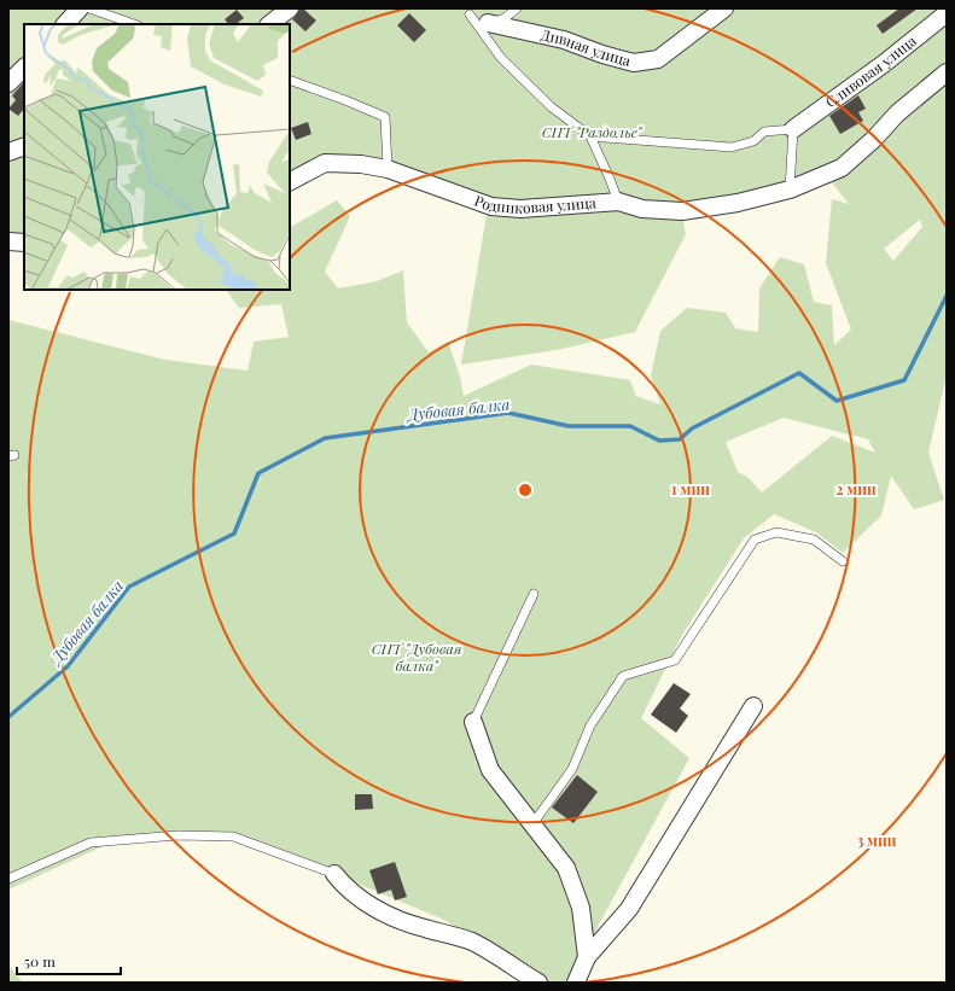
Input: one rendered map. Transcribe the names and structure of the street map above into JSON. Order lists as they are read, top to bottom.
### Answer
{
  "streets": {
    "street": ["Дивная улица", "Сливовая улица", "Родниковая улица"]
  },
  "water": ["Дубовая балка"],
  "parks": ["СНТ \"Раздолье\"", "СНТ \"Дубовая балка\""],
  "scale_bar": "50 m",
  "rings": ["1 мин", "2 мин", "3 мин"]
}
